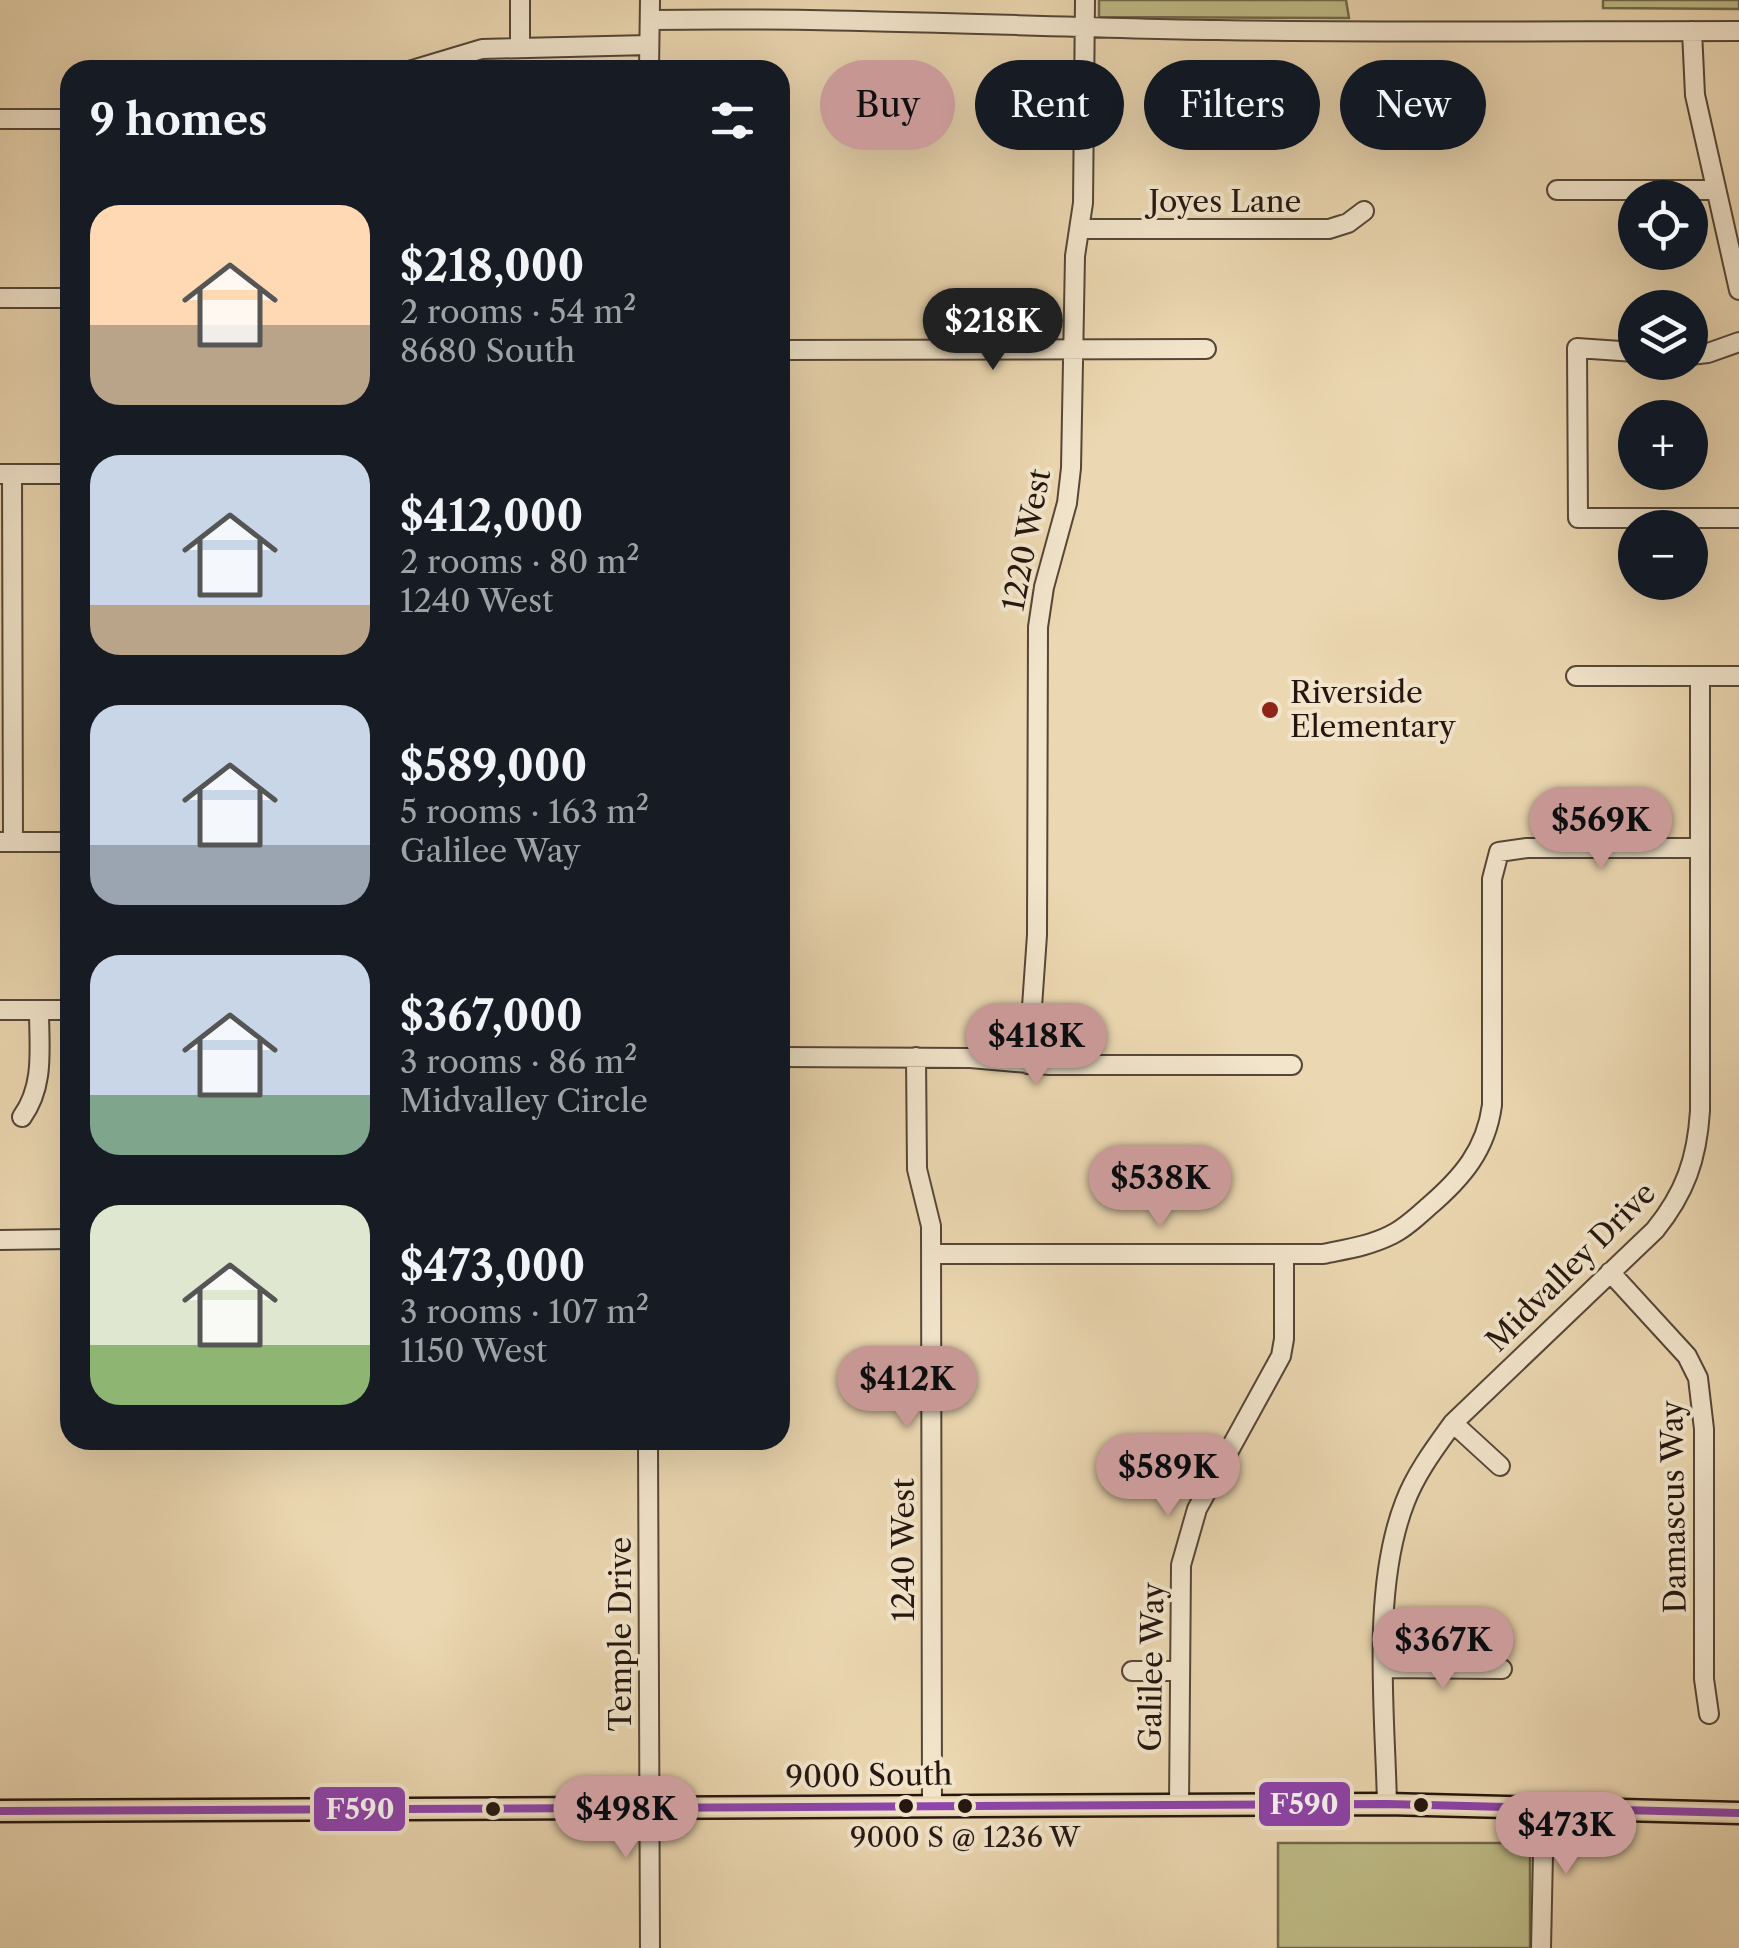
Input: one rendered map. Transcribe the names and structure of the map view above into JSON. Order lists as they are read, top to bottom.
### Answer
{
  "streets": {
    "main road": ["9000 South"],
    "street": [
      "Joyes Lane",
      "1220 West",
      "Midvalley Drive",
      "Damascus Way",
      "1240 West",
      "Temple Drive",
      "Galilee Way"
    ]
  },
  "crossings": [
    ["Joyes Lane", "1220 West"],
    ["Midvalley Drive", "Damascus Way"],
    ["Midvalley Drive", "9000 South"],
    ["1240 West", "9000 South"],
    ["Temple Drive", "9000 South"],
    ["Galilee Way", "9000 South"]
  ],
  "places": ["Riverside Elementary", "9000 S @ 1236 W"],
  "lines": ["transit line F590"],
  "page": {
    "chip": [
      "Buy",
      "Rent",
      "Filters",
      "New"
    ],
    "heading": "9 homes",
    "map_buttons": ["+", "−"],
    "list": [
      {
        "name": "$218,000",
        "note": "2 rooms · 54 m² · 8680 South"
      },
      {
        "name": "$412,000",
        "note": "2 rooms · 80 m² · 1240 West"
      },
      {
        "name": "$589,000",
        "note": "5 rooms · 163 m² · Galilee Way"
      },
      {
        "name": "$367,000",
        "note": "3 rooms · 86 m² · Midvalley Circle"
      },
      {
        "name": "$473,000",
        "note": "3 rooms · 107 m² · 1150 West"
      }
    ],
    "price": [
      "$218K",
      "$569K",
      "$418K",
      "$538K",
      "$412K",
      "$589K",
      "$367K",
      "$498K",
      "$473K"
    ]
  }
}
